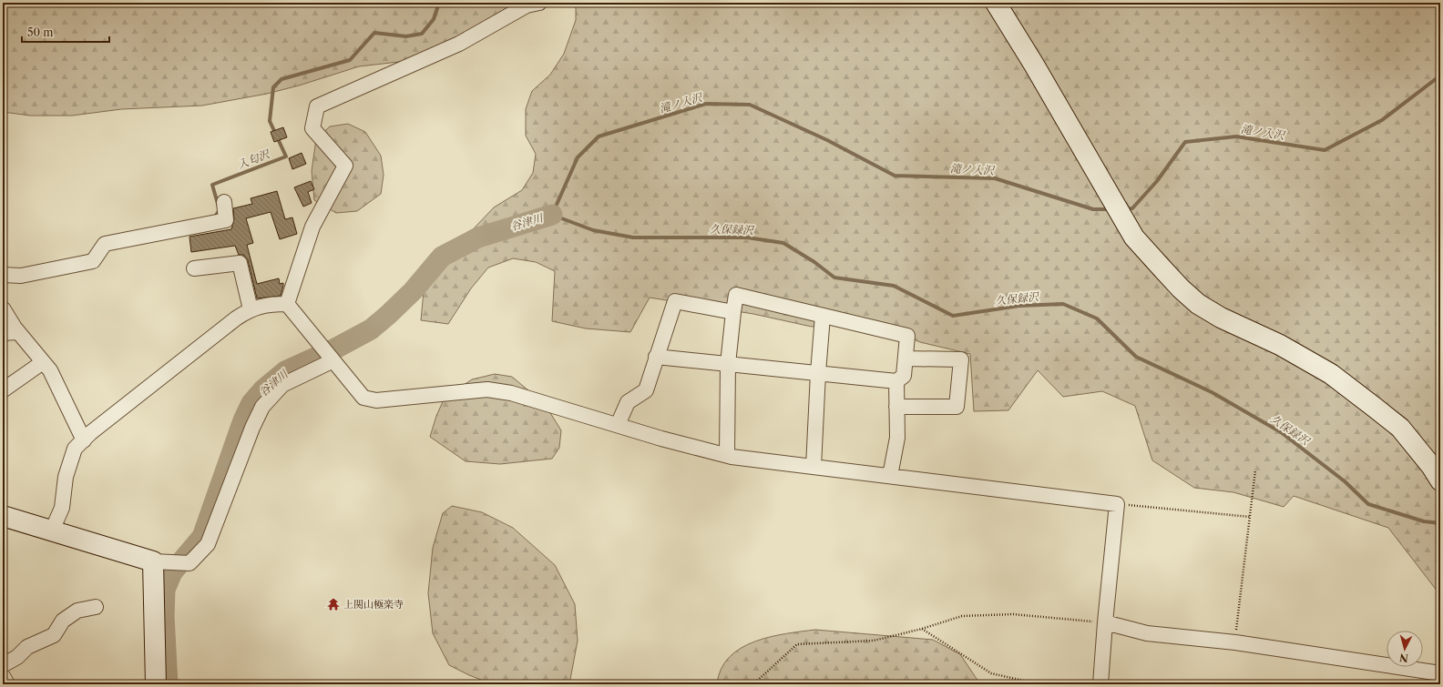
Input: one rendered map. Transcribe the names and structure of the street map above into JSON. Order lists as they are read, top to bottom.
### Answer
{
  "water": [
    "滝ノ入沢",
    "入匂沢",
    "谷津川",
    "久保録沢"
  ],
  "places": {
    "temple": ["上関山極楽寺"]
  },
  "scale_bar": "50 m",
  "north": "bottom"
}
